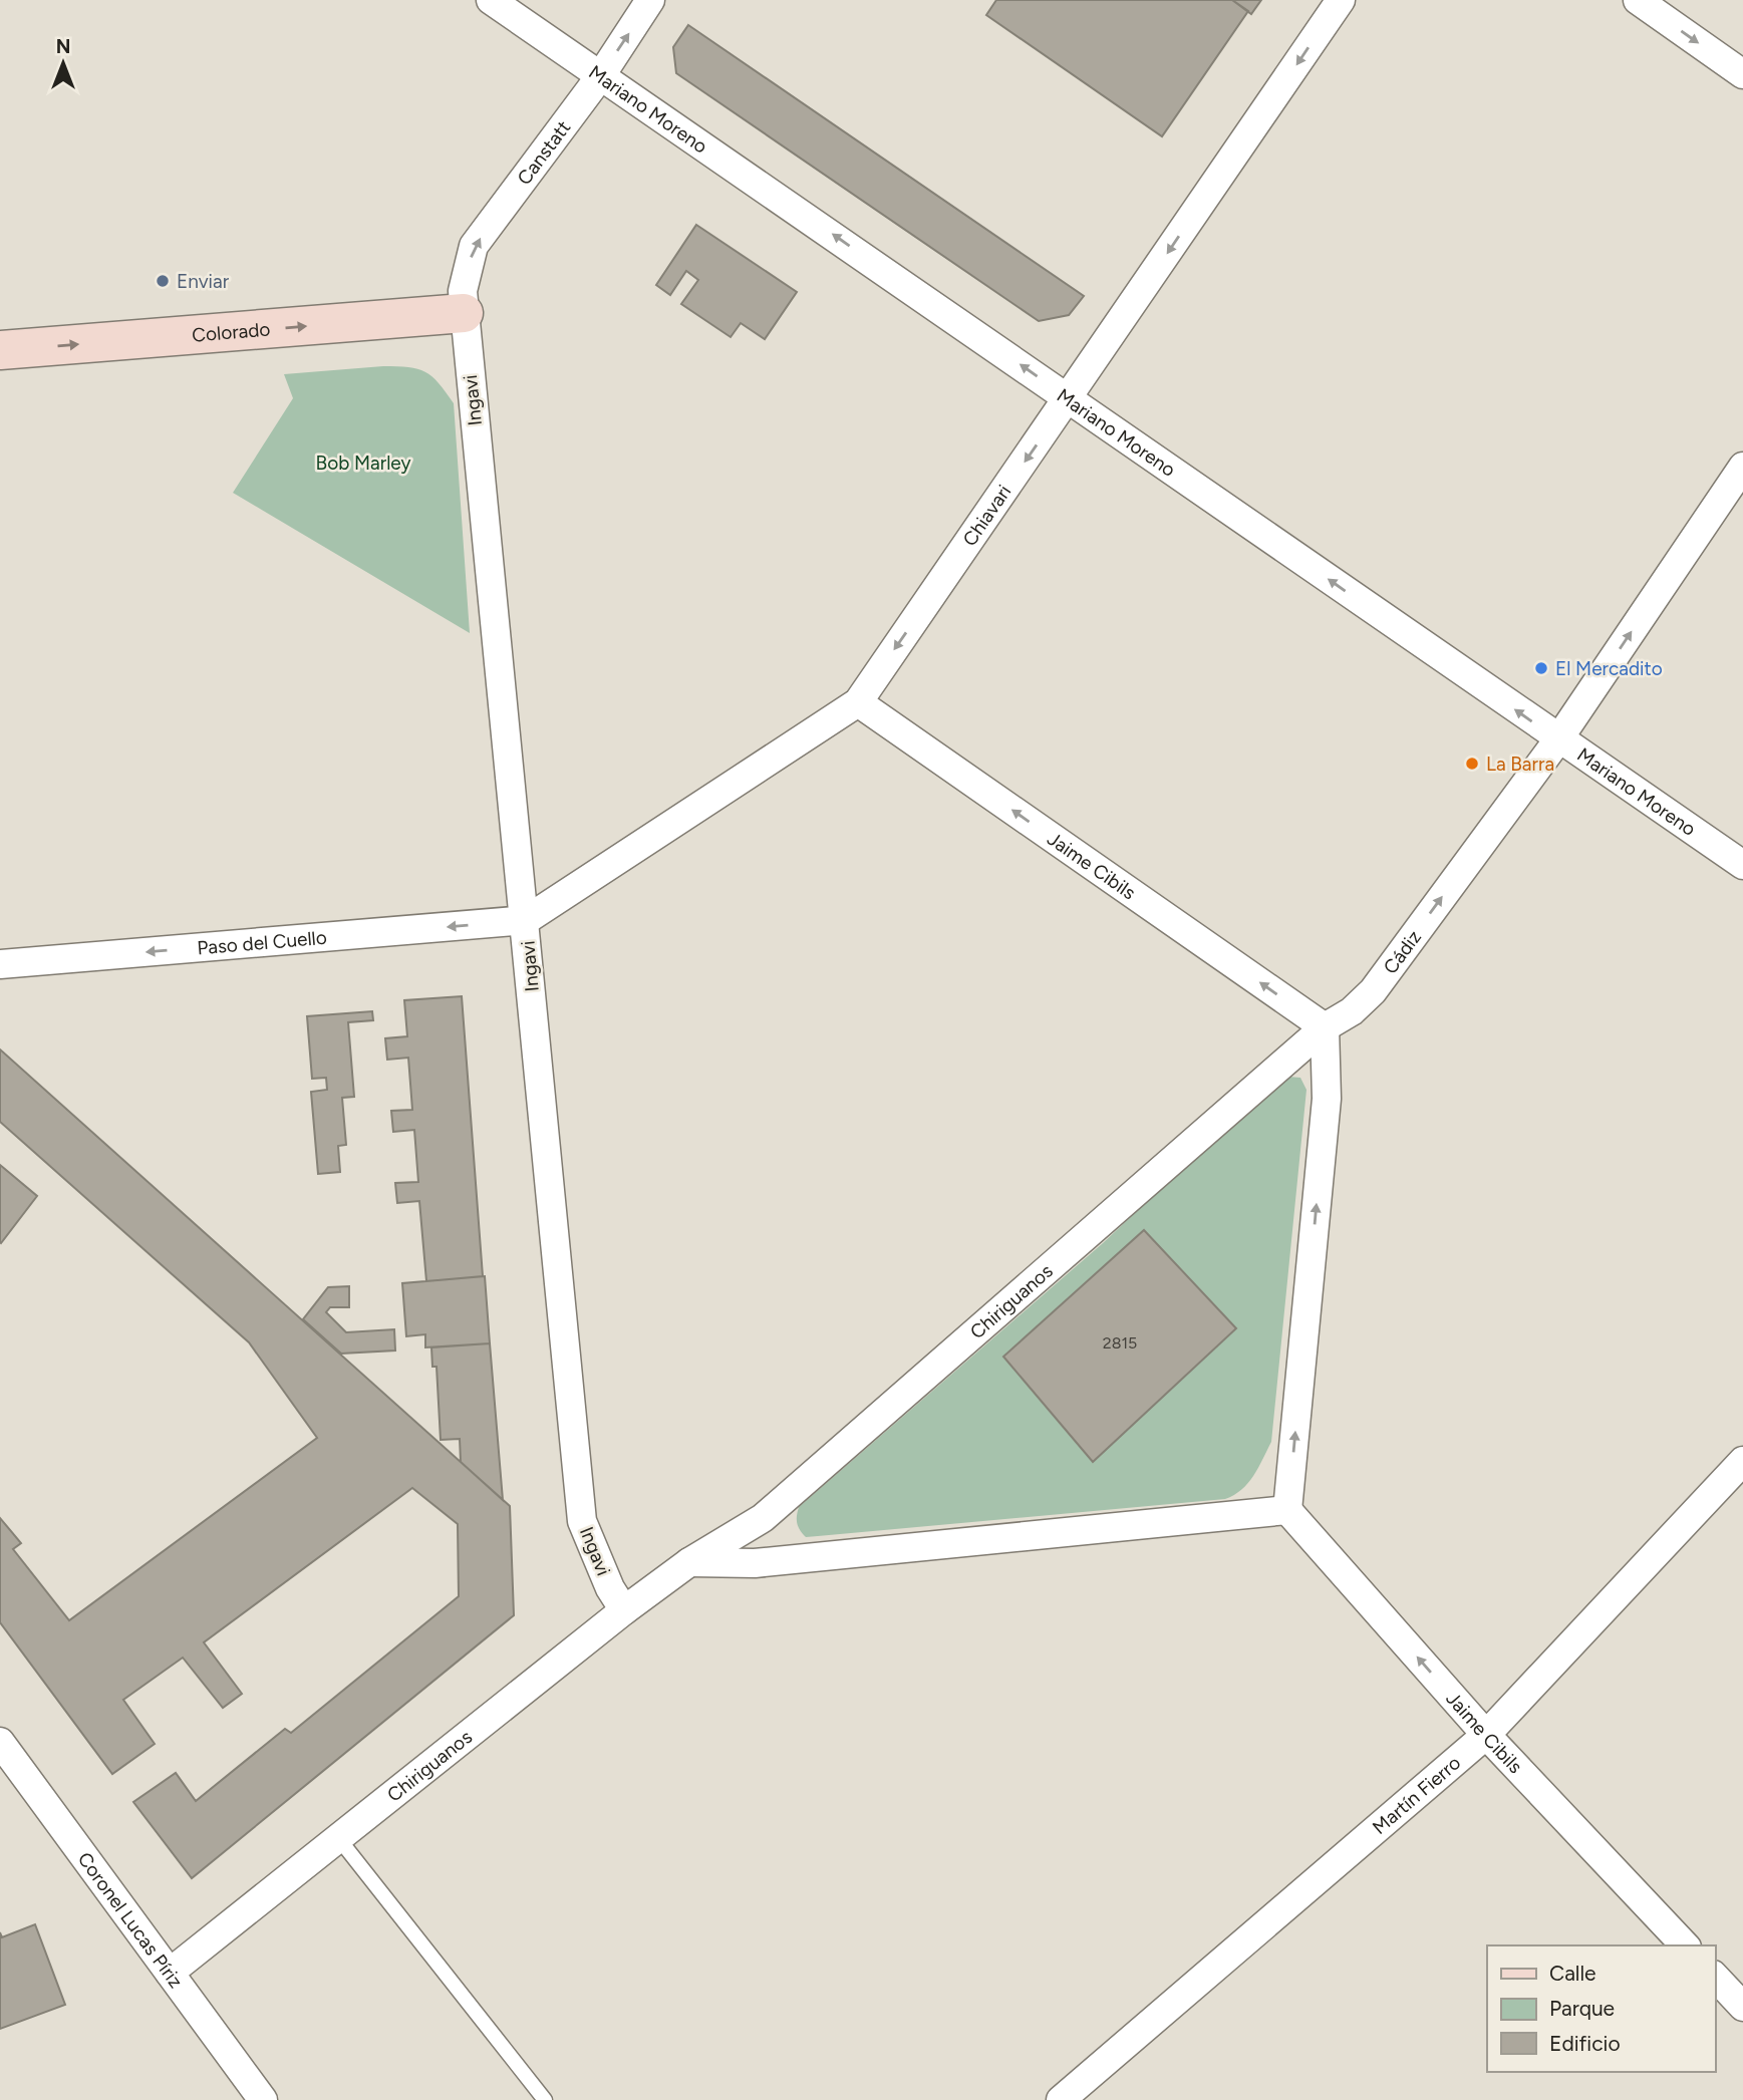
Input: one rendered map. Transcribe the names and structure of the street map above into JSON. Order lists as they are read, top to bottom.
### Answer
{
  "streets": {
    "street": [
      "Mariano Moreno",
      "Canstatt",
      "Colorado",
      "Ingavi",
      "Chiavari",
      "Jaime Cibils",
      "Paso del Cuello",
      "Cádiz",
      "Chiriguanos",
      "Martín Fierro",
      "Coronel Lucas Píriz"
    ]
  },
  "crossings": [
    ["Mariano Moreno", "Canstatt"],
    ["Mariano Moreno", "Chiavari"],
    ["Mariano Moreno", "Cádiz"],
    ["Canstatt", "Colorado"],
    ["Canstatt", "Ingavi"],
    ["Colorado", "Ingavi"],
    ["Ingavi", "Chiavari"],
    ["Ingavi", "Paso del Cuello"],
    ["Ingavi", "Chiriguanos"],
    ["Chiavari", "Jaime Cibils"],
    ["Chiavari", "Paso del Cuello"],
    ["Jaime Cibils", "Cádiz"],
    ["Jaime Cibils", "Chiriguanos"],
    ["Jaime Cibils", "Martín Fierro"],
    ["Cádiz", "Chiriguanos"],
    ["Chiriguanos", "Coronel Lucas Píriz"]
  ],
  "one_way": [
    "Mariano Moreno",
    "Canstatt",
    "Colorado",
    "Chiavari",
    "Jaime Cibils",
    "Paso del Cuello",
    "Cádiz"
  ],
  "parks": ["Bob Marley"],
  "places": ["Enviar", "El Mercadito", "La Barra"],
  "house_numbers": ["2815"],
  "legend": ["Calle", "Parque", "Edificio"],
  "north": "top"
}
